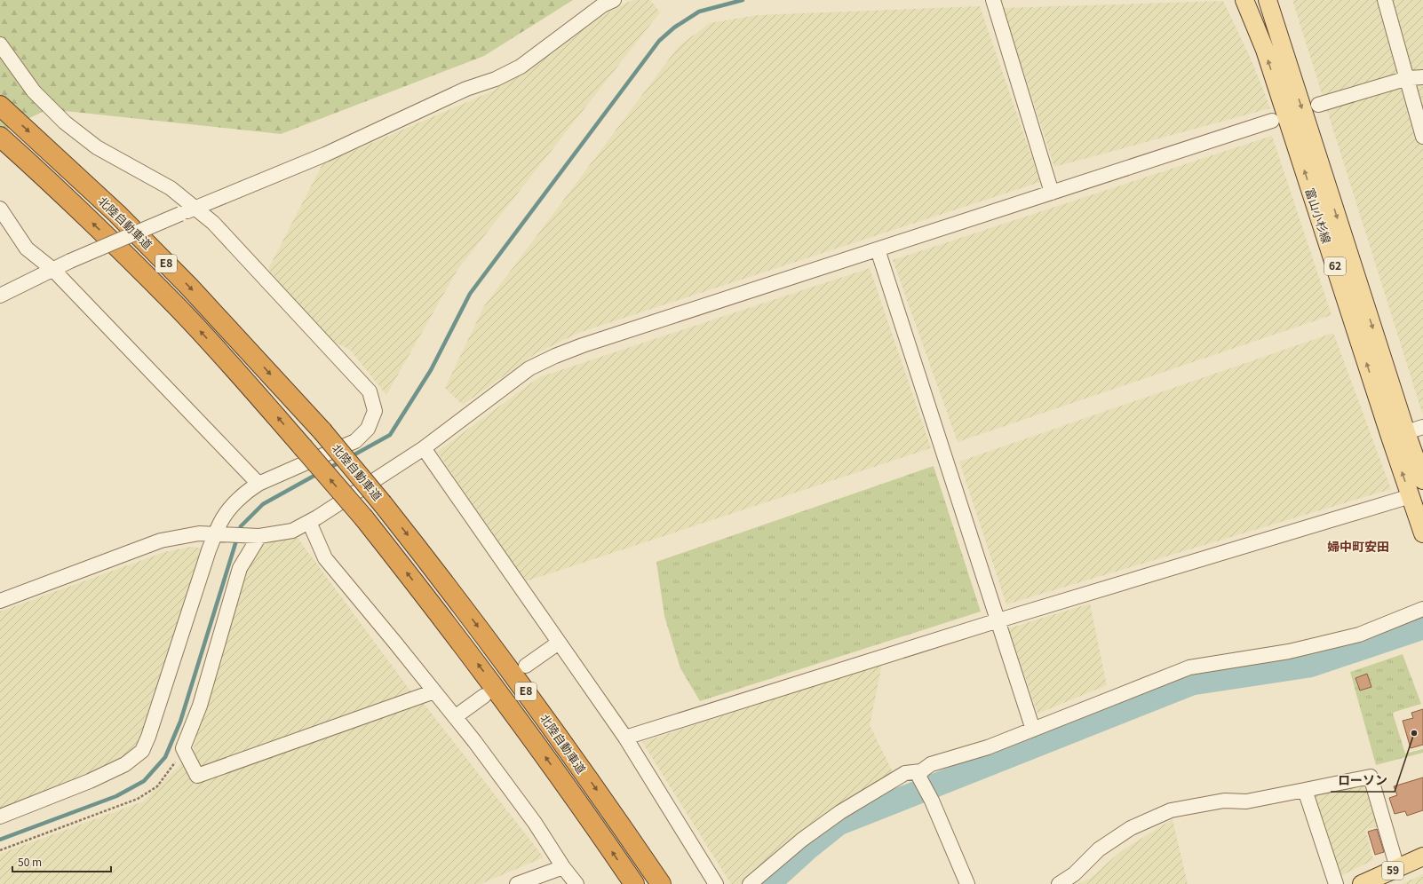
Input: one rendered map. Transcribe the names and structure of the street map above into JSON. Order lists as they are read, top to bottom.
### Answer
{
  "streets": {
    "highway": ["北陸自動車道", "E8"],
    "main road": ["富山小杉線", "62", "59"]
  },
  "districts": ["婦中町安田"],
  "places": ["ローソン"],
  "scale_bar": "50 m"
}
